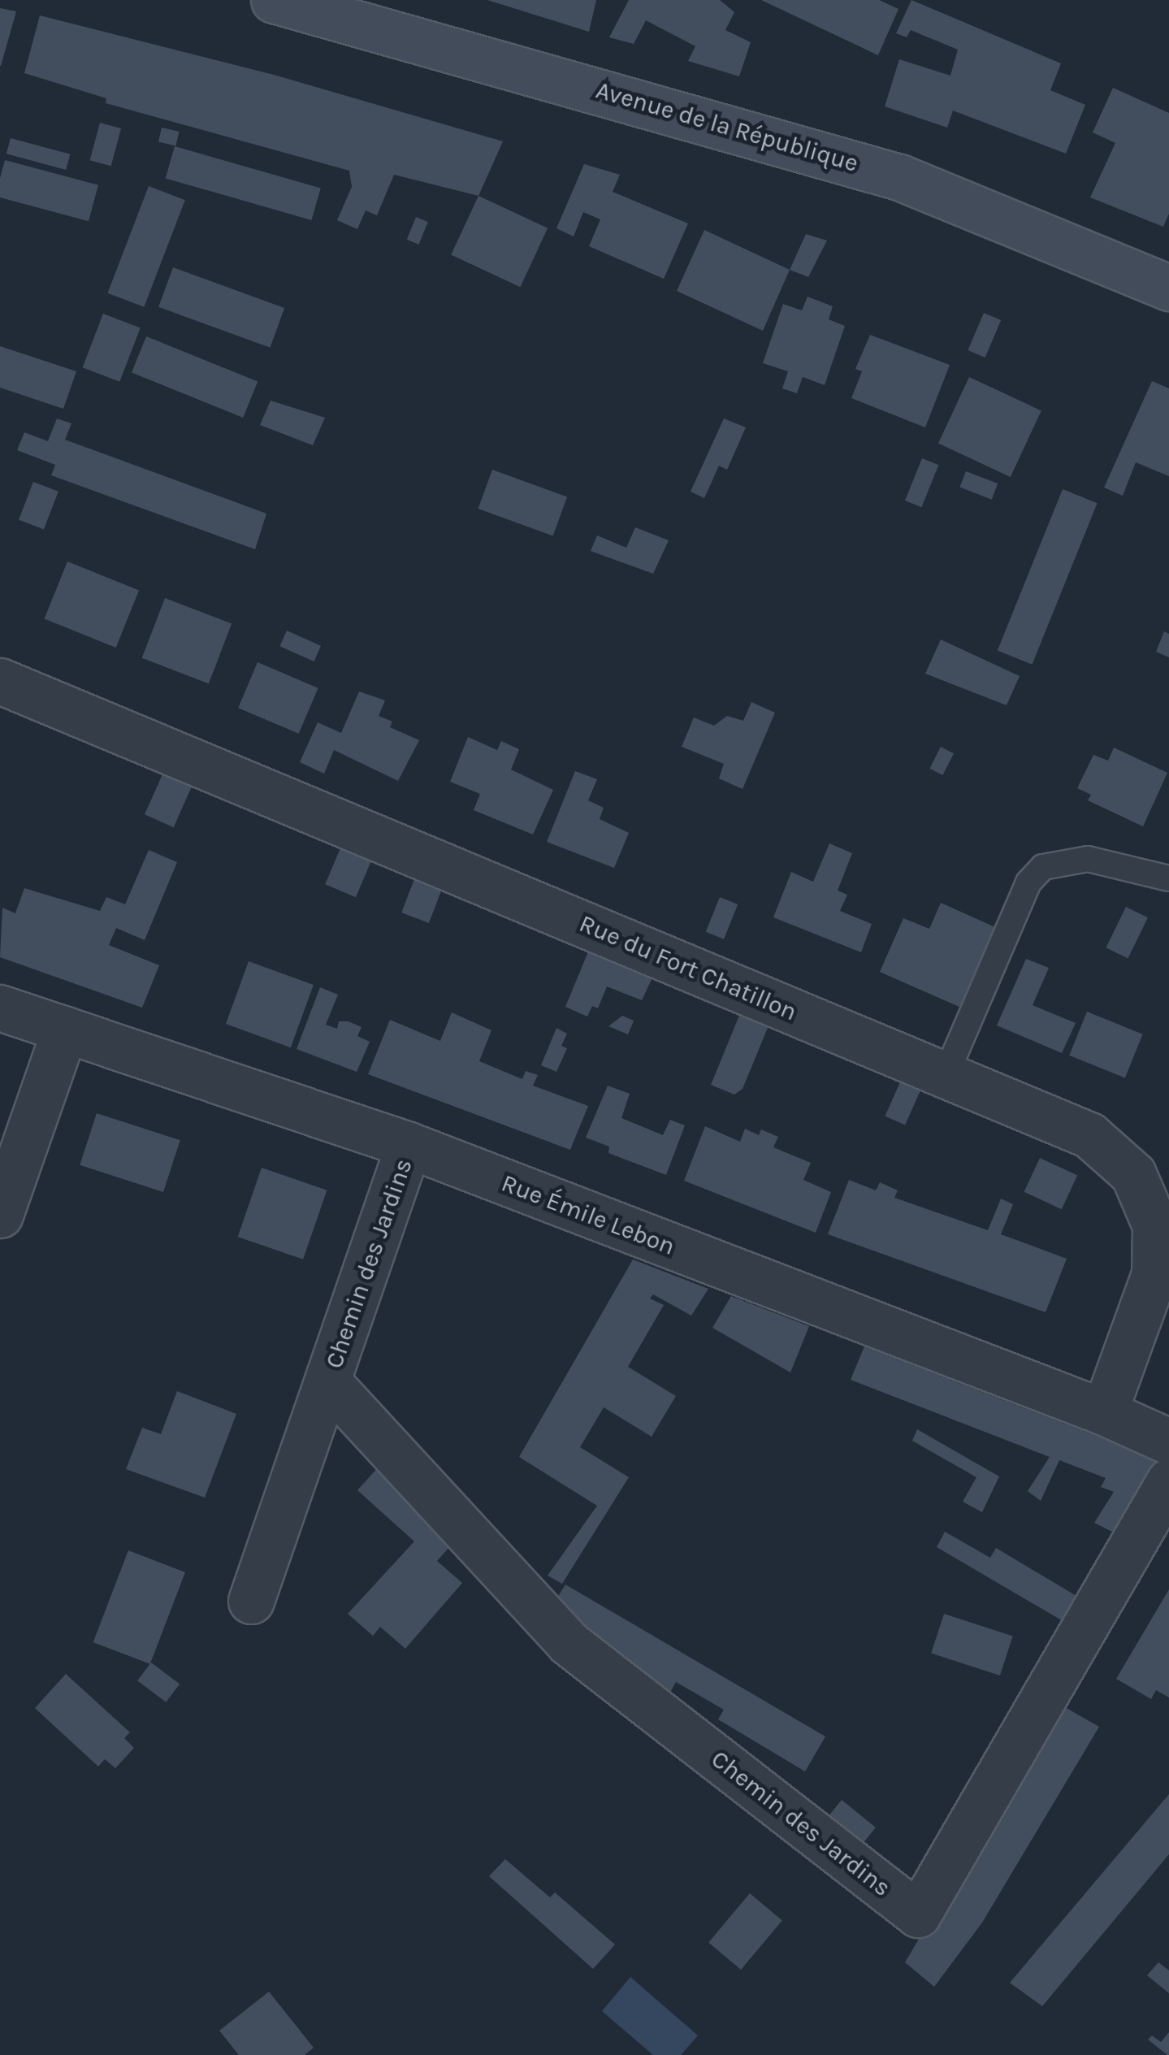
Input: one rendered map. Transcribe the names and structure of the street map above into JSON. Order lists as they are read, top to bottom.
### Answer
{
  "streets": {
    "main road": ["Avenue de la République"],
    "street": ["Rue du Fort Chatillon", "Rue Émile Lebon", "Chemin des Jardins"]
  },
  "crossings": [
    ["Rue du Fort Chatillon", "Rue Émile Lebon"],
    ["Rue Émile Lebon", "Chemin des Jardins"]
  ]
}
